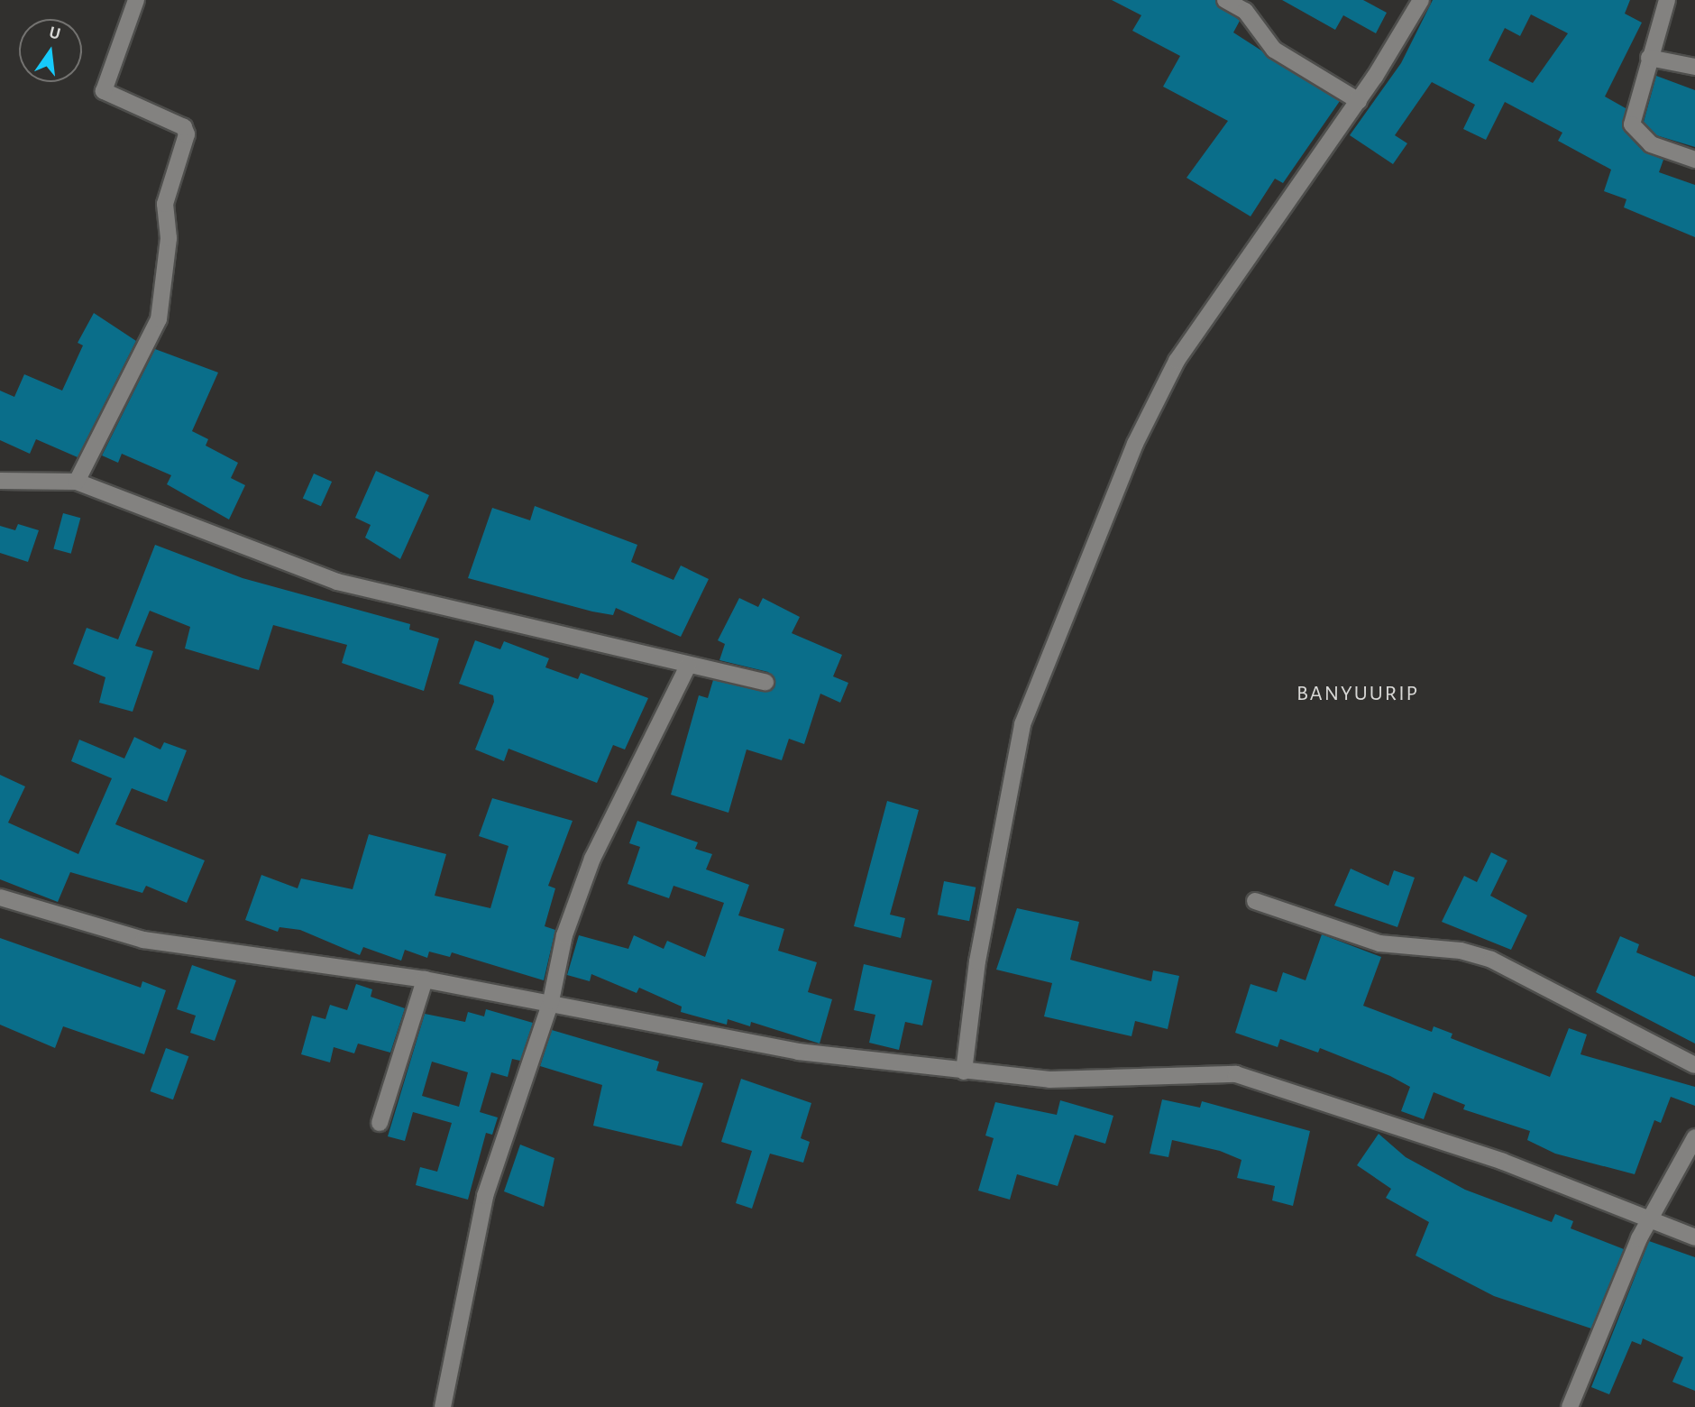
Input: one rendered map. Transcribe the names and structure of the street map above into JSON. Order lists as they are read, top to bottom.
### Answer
{
  "districts": ["BANYUURIP"],
  "north": "top"
}
